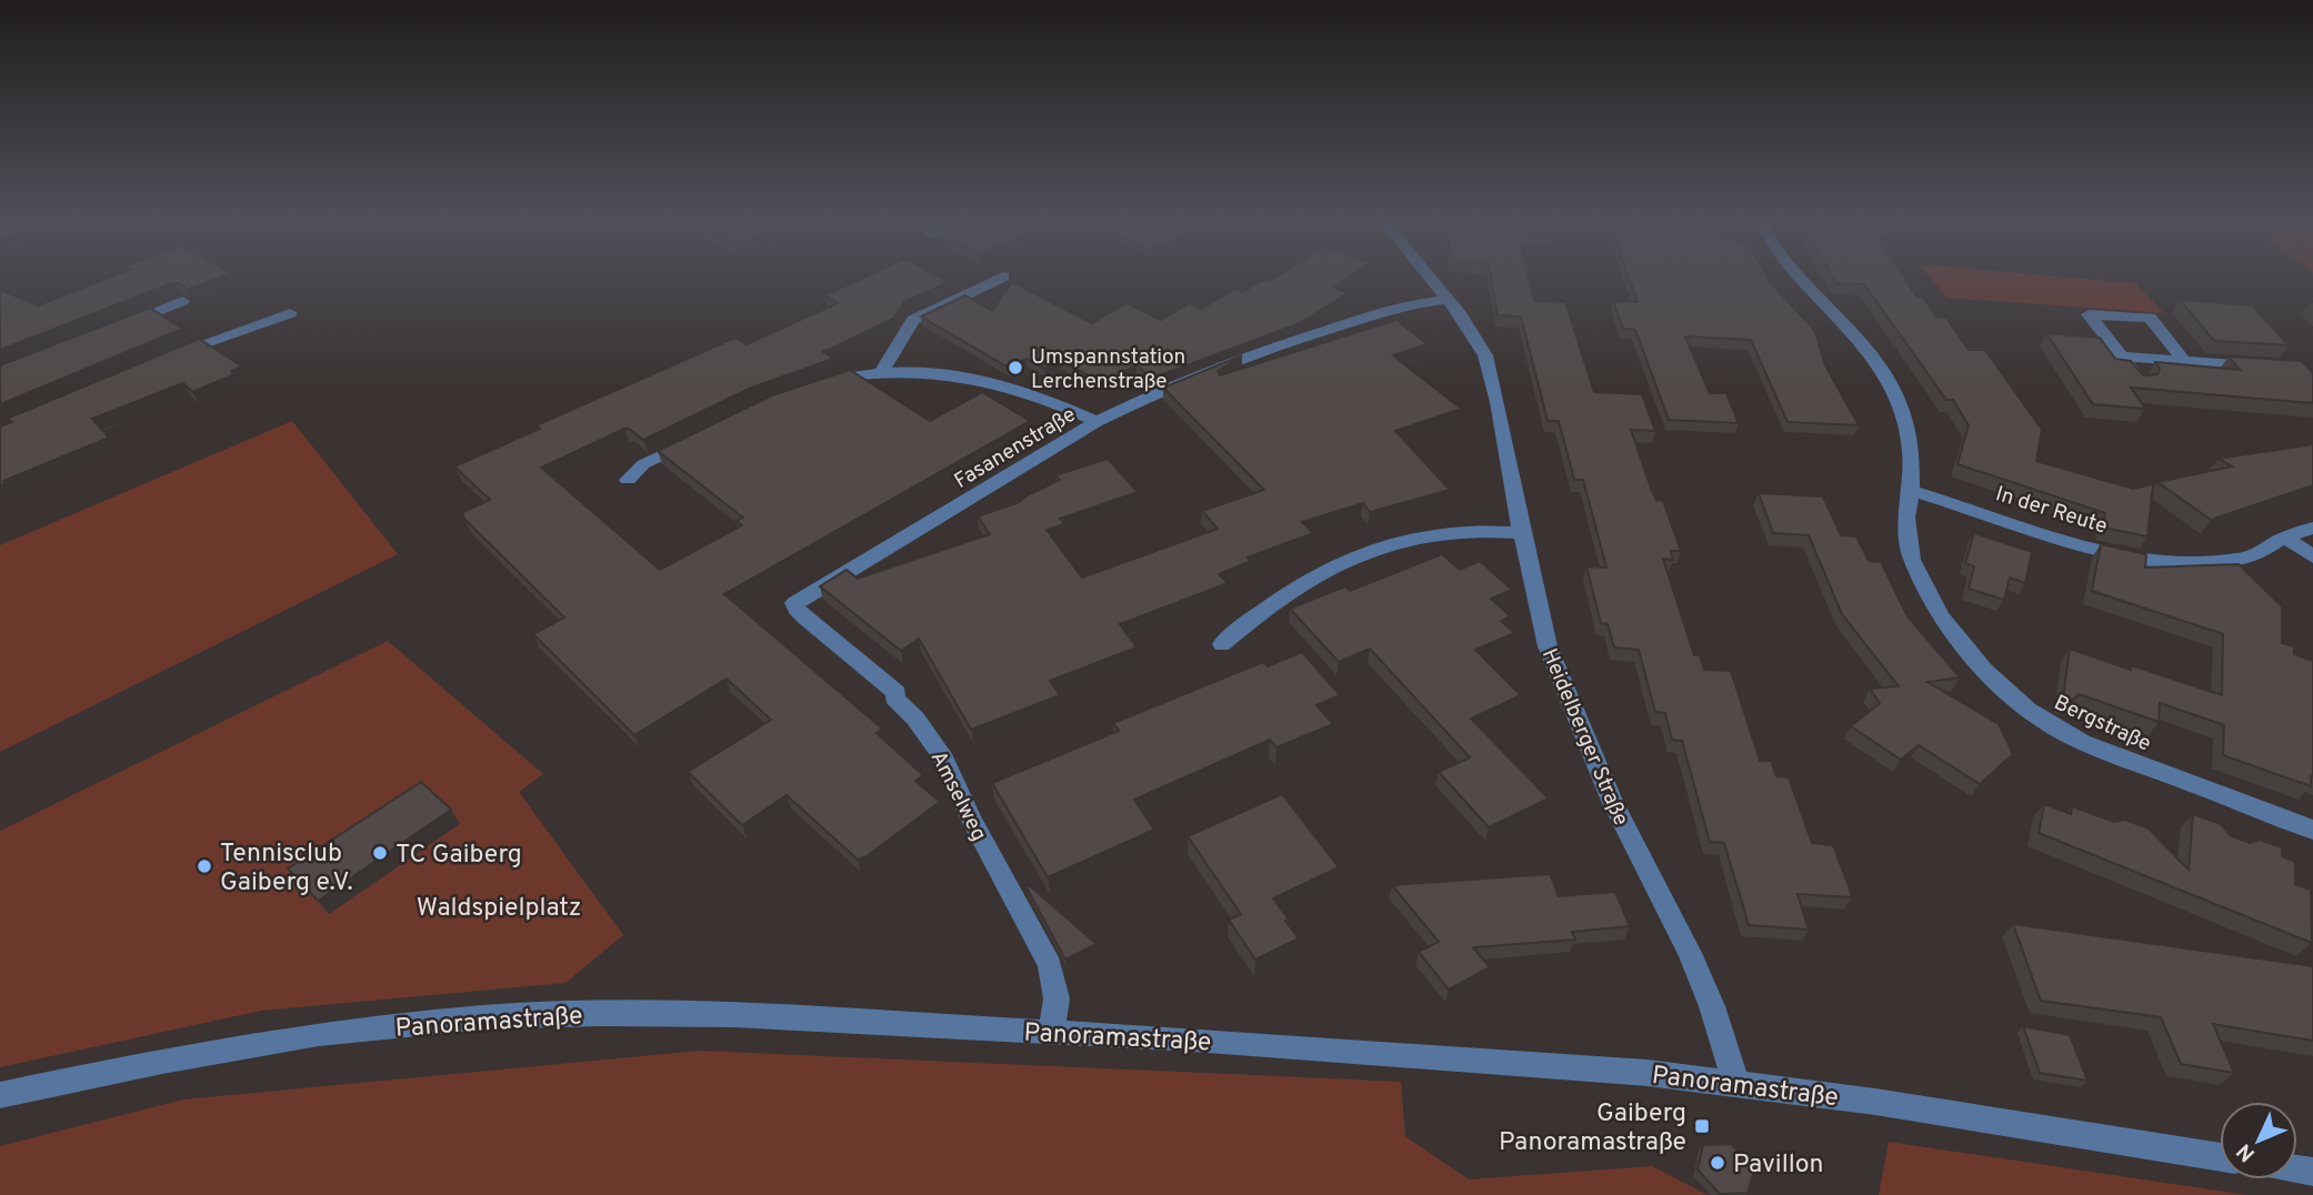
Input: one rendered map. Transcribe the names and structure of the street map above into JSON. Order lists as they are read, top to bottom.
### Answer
{
  "streets": {
    "street": [
      "Fasanenstraße",
      "In der Reute",
      "Bergstraße",
      "Heidelberger Straße",
      "Amselweg",
      "Panoramastraße"
    ]
  },
  "crossings": [
    ["Fasanenstraße", "Heidelberger Straße"],
    ["Fasanenstraße", "Amselweg"],
    ["In der Reute", "Bergstraße"],
    ["Heidelberger Straße", "Panoramastraße"],
    ["Amselweg", "Panoramastraße"]
  ],
  "parks": ["Waldspielplatz"],
  "places": {
    "other": [
      "Umspannstation Lerchenstraße",
      "TC Gaiberg",
      "Tennisclub Gaiberg e.V.",
      "Pavillon"
    ],
    "transit": ["Gaiberg Panoramastraße"]
  },
  "north": "bottom left"
}
